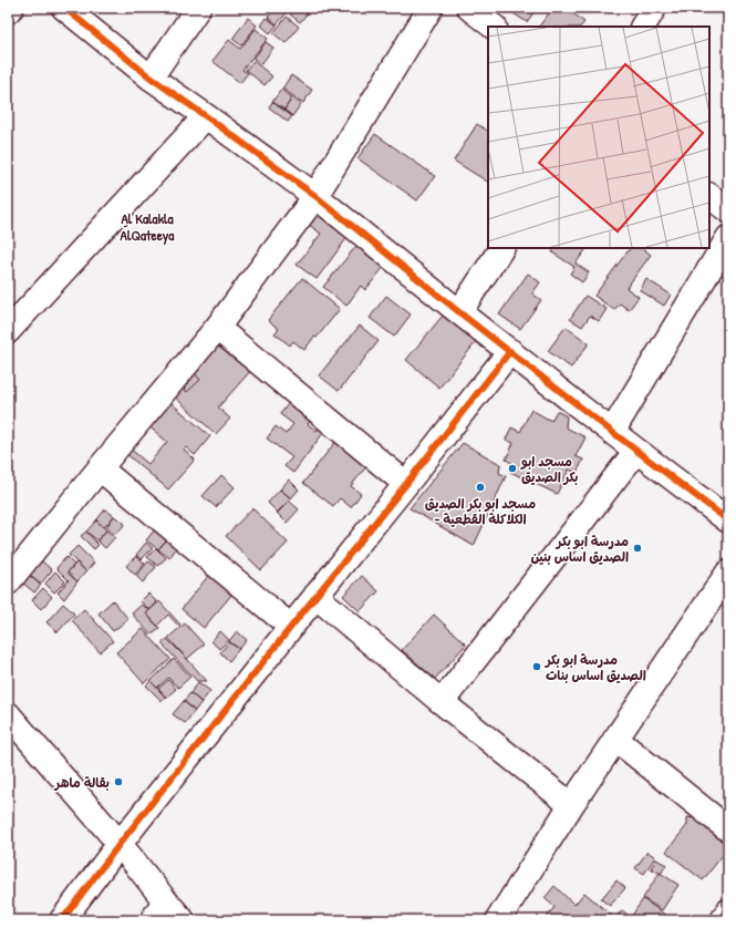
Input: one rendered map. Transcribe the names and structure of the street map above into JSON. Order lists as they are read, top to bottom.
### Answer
{
  "districts": ["ِAl Kalakla AlQateeya"],
  "places": [
    "مسجد ابو بكر الصديق",
    "مسجد ابو بكر الصديق - الكلاكلة القطعية",
    "مدرسة ابو بكر الصديق اساس بنين",
    "مدرسة ابو بكر الصديق اساس بنات",
    "بقالة ماهر"
  ]
}
